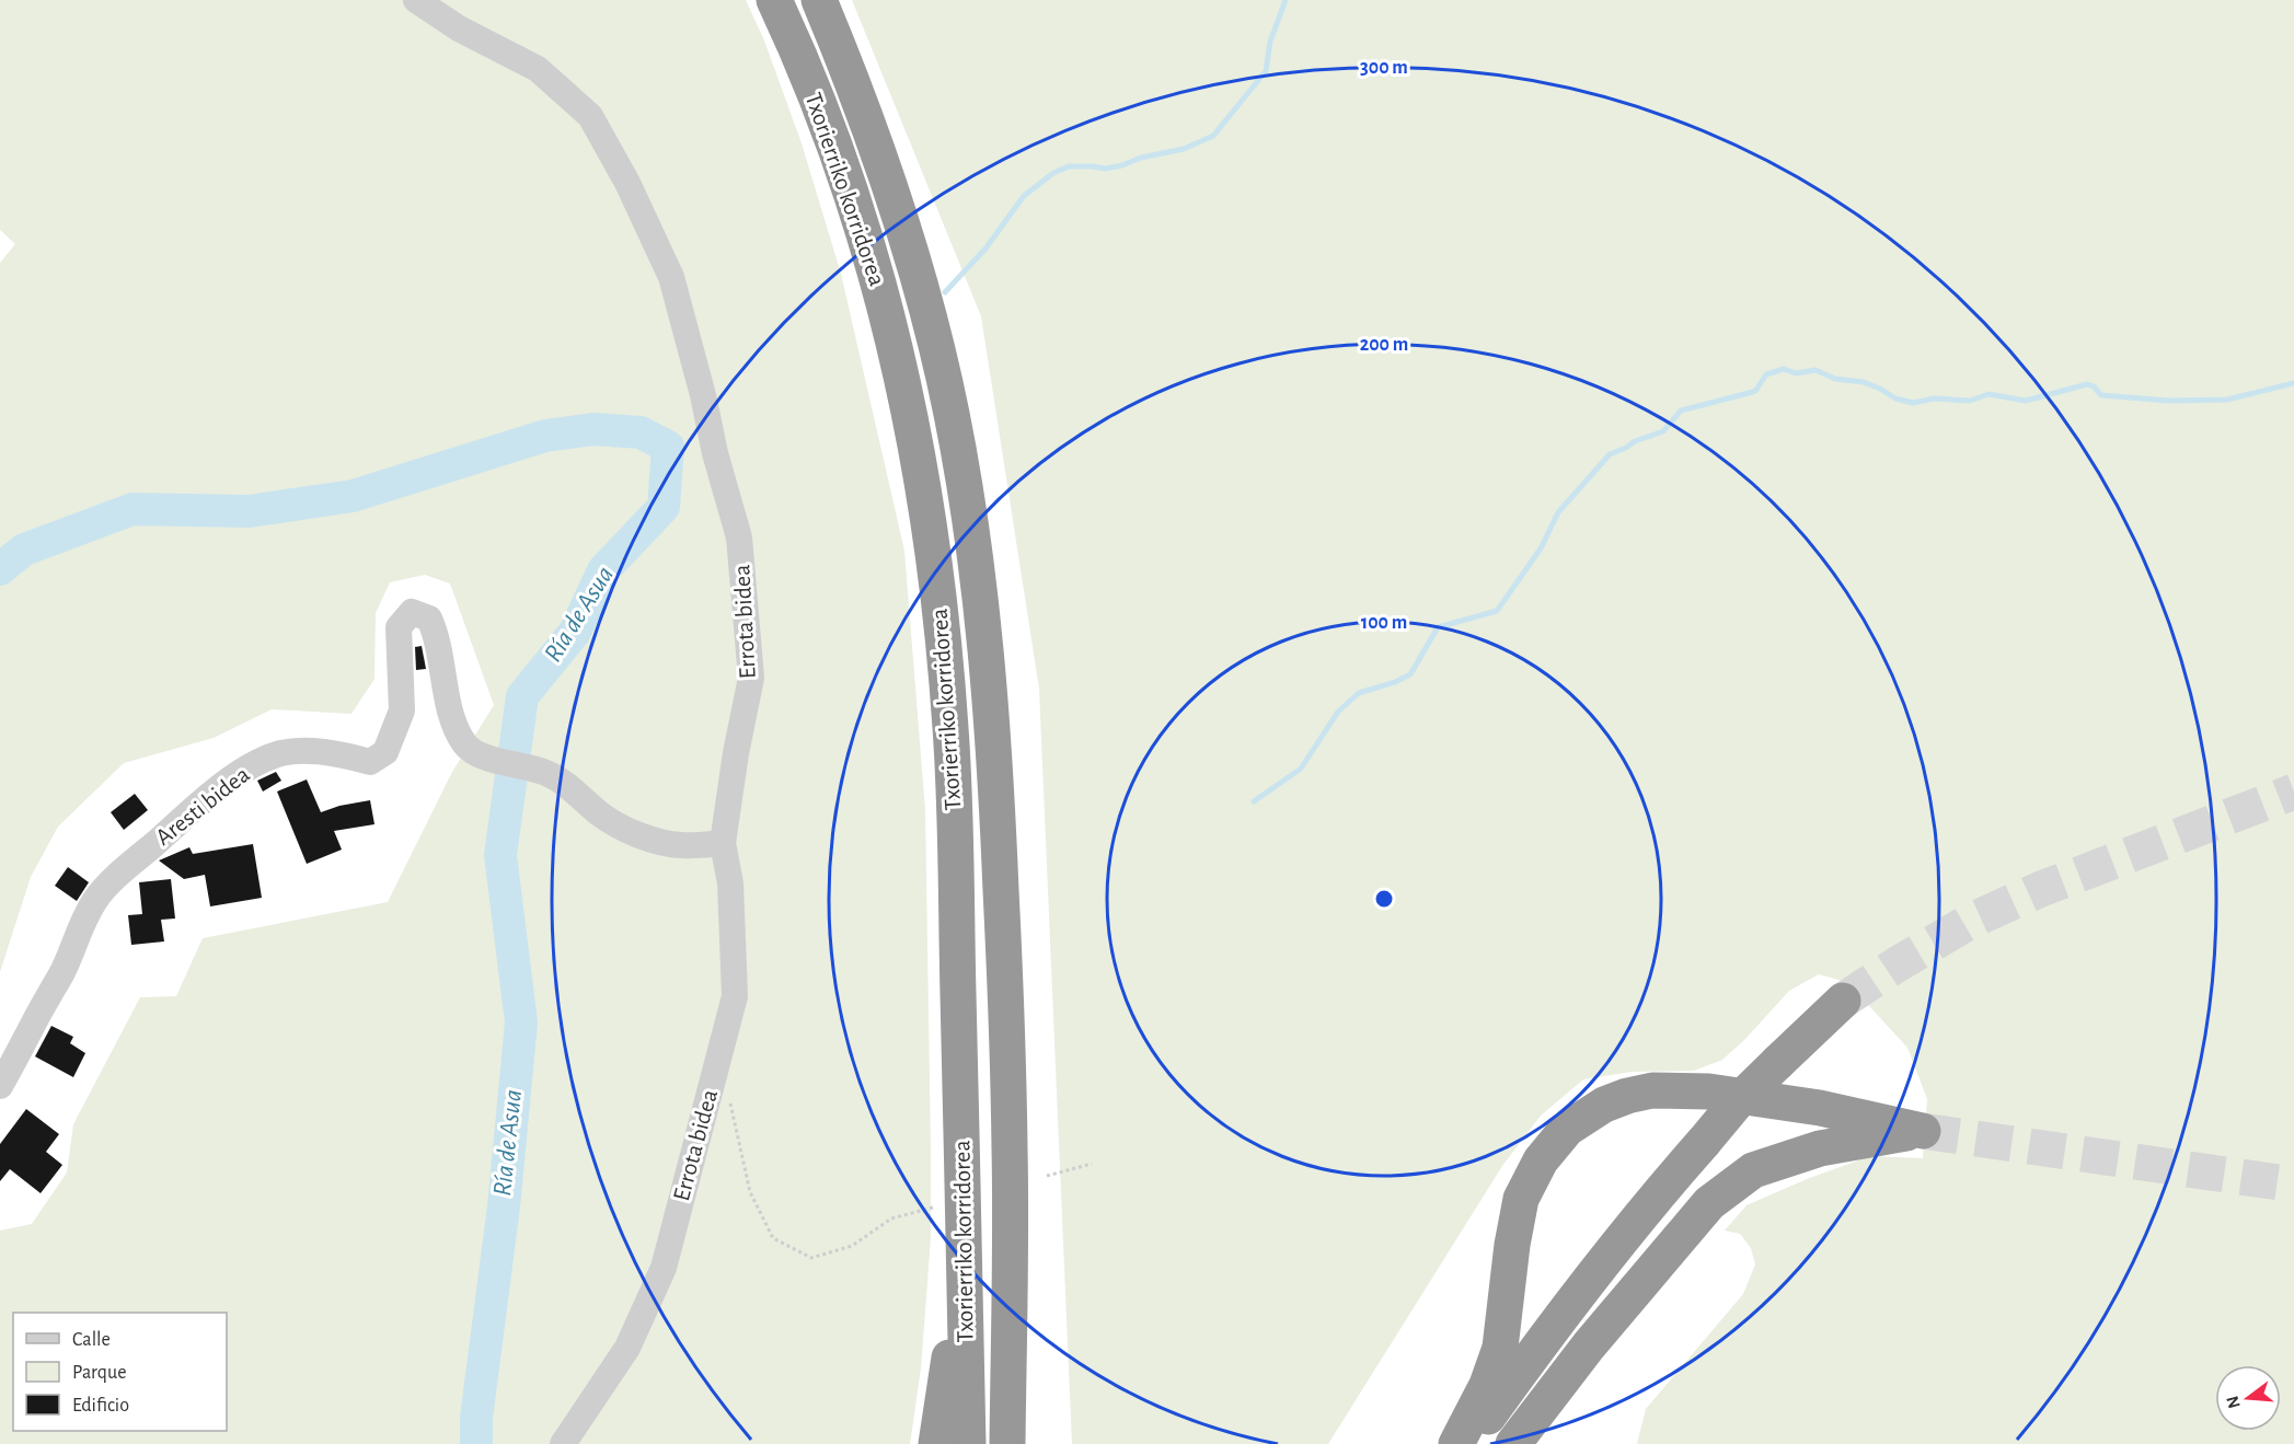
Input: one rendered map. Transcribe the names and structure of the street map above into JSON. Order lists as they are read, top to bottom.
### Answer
{
  "streets": {
    "highway": ["Txorierriko korridorea"],
    "street": ["Errota bidea", "Aresti bidea"]
  },
  "crossings": [
    ["Errota bidea", "Aresti bidea"]
  ],
  "water": ["Ría de Asua"],
  "legend": ["Calle", "Parque", "Edificio"],
  "north": "left",
  "rings": ["300 m", "200 m", "100 m"]
}
